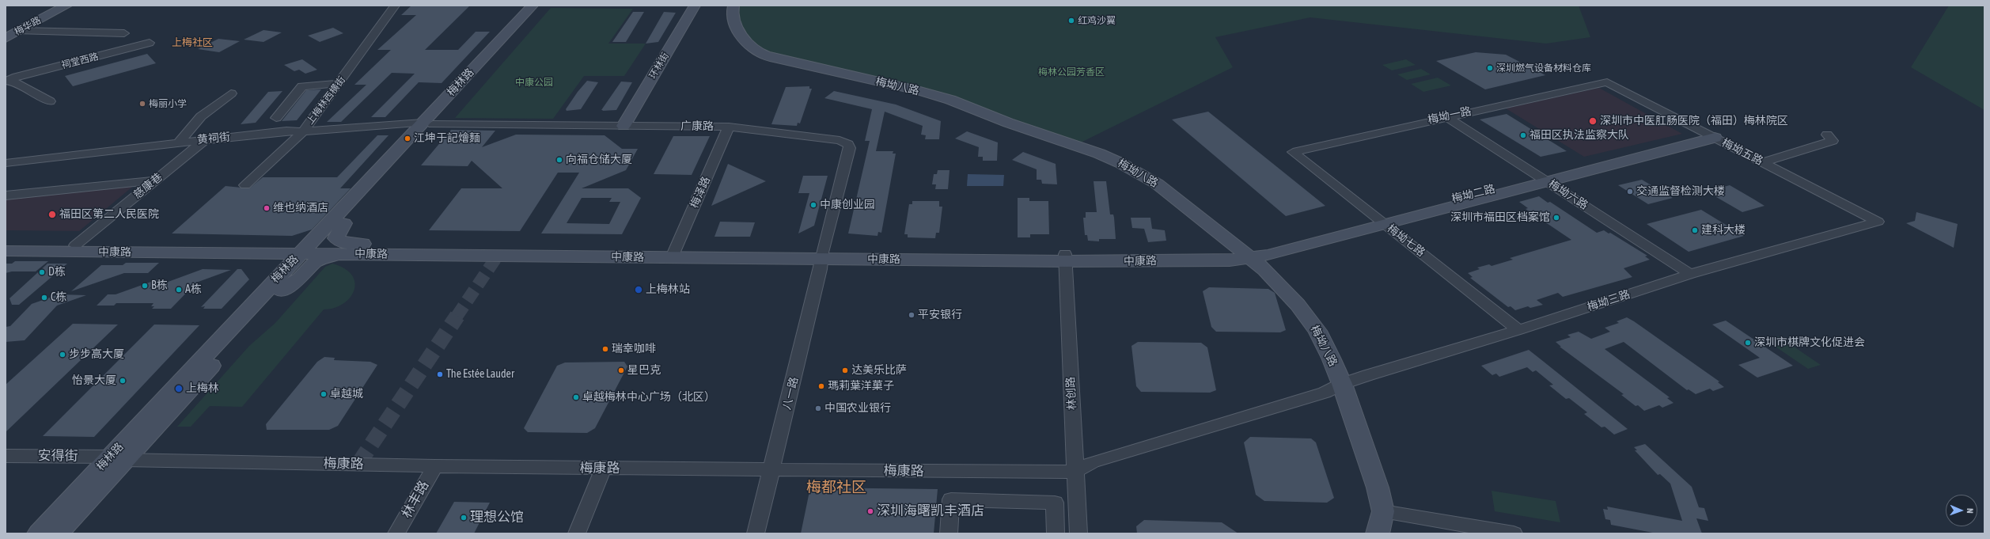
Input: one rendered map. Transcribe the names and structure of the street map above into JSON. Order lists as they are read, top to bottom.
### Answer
{
  "streets": {
    "main road": [
      "梅华路",
      "环林街",
      "梅林路",
      "梅坳八路",
      "梅坳二路",
      "中康路"
    ],
    "street": [
      "祠堂西路",
      "上梅林西横街",
      "梅坳一路",
      "广康路",
      "黄祠街",
      "梅坳五路",
      "慈康巷",
      "梅泽路",
      "梅坳六路",
      "梅坳七路",
      "梅坳三路",
      "八一路",
      "林创路",
      "安得街",
      "梅康路",
      "林丰路"
    ]
  },
  "crossings": [
    ["环林街", "广康路"],
    ["梅林路", "广康路"],
    ["梅林路", "黄祠街"],
    ["梅林路", "中康路"],
    ["梅林路", "安得街"],
    ["梅林路", "梅康路"],
    ["梅坳八路", "梅坳二路"],
    ["梅坳八路", "中康路"],
    ["梅坳八路", "梅坳三路"],
    ["梅坳八路", "梅康路"],
    ["上梅林西横街", "黄祠街"],
    ["梅坳一路", "梅坳五路"],
    ["梅坳一路", "梅坳六路"],
    ["梅坳一路", "梅坳七路"],
    ["广康路", "黄祠街"],
    ["广康路", "梅泽路"],
    ["广康路", "中康路"],
    ["广康路", "八一路"],
    ["黄祠街", "慈康巷"],
    ["梅坳五路", "梅坳二路"],
    ["梅坳五路", "梅坳三路"],
    ["慈康巷", "中康路"],
    ["梅泽路", "中康路"],
    ["梅坳二路", "梅坳六路"],
    ["梅坳二路", "梅坳七路"],
    ["梅坳二路", "中康路"],
    ["梅坳六路", "梅坳三路"],
    ["梅坳七路", "梅坳三路"],
    ["中康路", "八一路"],
    ["中康路", "林创路"],
    ["梅坳三路", "梅康路"],
    ["八一路", "梅康路"],
    ["林创路", "梅康路"],
    ["安得街", "梅康路"],
    ["梅康路", "林丰路"]
  ],
  "districts": ["上梅社区", "梅都社区"],
  "parks": ["梅林公园芳香区", "中康公园"],
  "places": [
    "红鸡沙翼",
    "深圳燃气设备材料仓库",
    "梅丽小学",
    "深圳市中医肛肠医院（福田）梅林院区",
    "福田区执法监察大队",
    "江坤于記燴麵",
    "向福仓储大厦",
    "交通监督检测大楼",
    "中康创业园",
    "维也纳酒店",
    "福田区第二人民医院",
    "深圳市福田区档案馆",
    "建科大楼",
    "D栋",
    "B栋",
    "A栋",
    "上梅林站",
    "C栋",
    "平安银行",
    "深圳市棋牌文化促进会",
    "瑞幸咖啡",
    "步步高大厦",
    "星巴克",
    "达美乐比萨",
    "The Estée Lauder",
    "怡景大厦",
    "瑪莉葉洋菓子",
    "上梅林",
    "卓越城",
    "卓越梅林中心广场（北区）",
    "中国农业银行",
    "深圳海曙凯丰酒店",
    "理想公馆"
  ],
  "north": "right"
}
